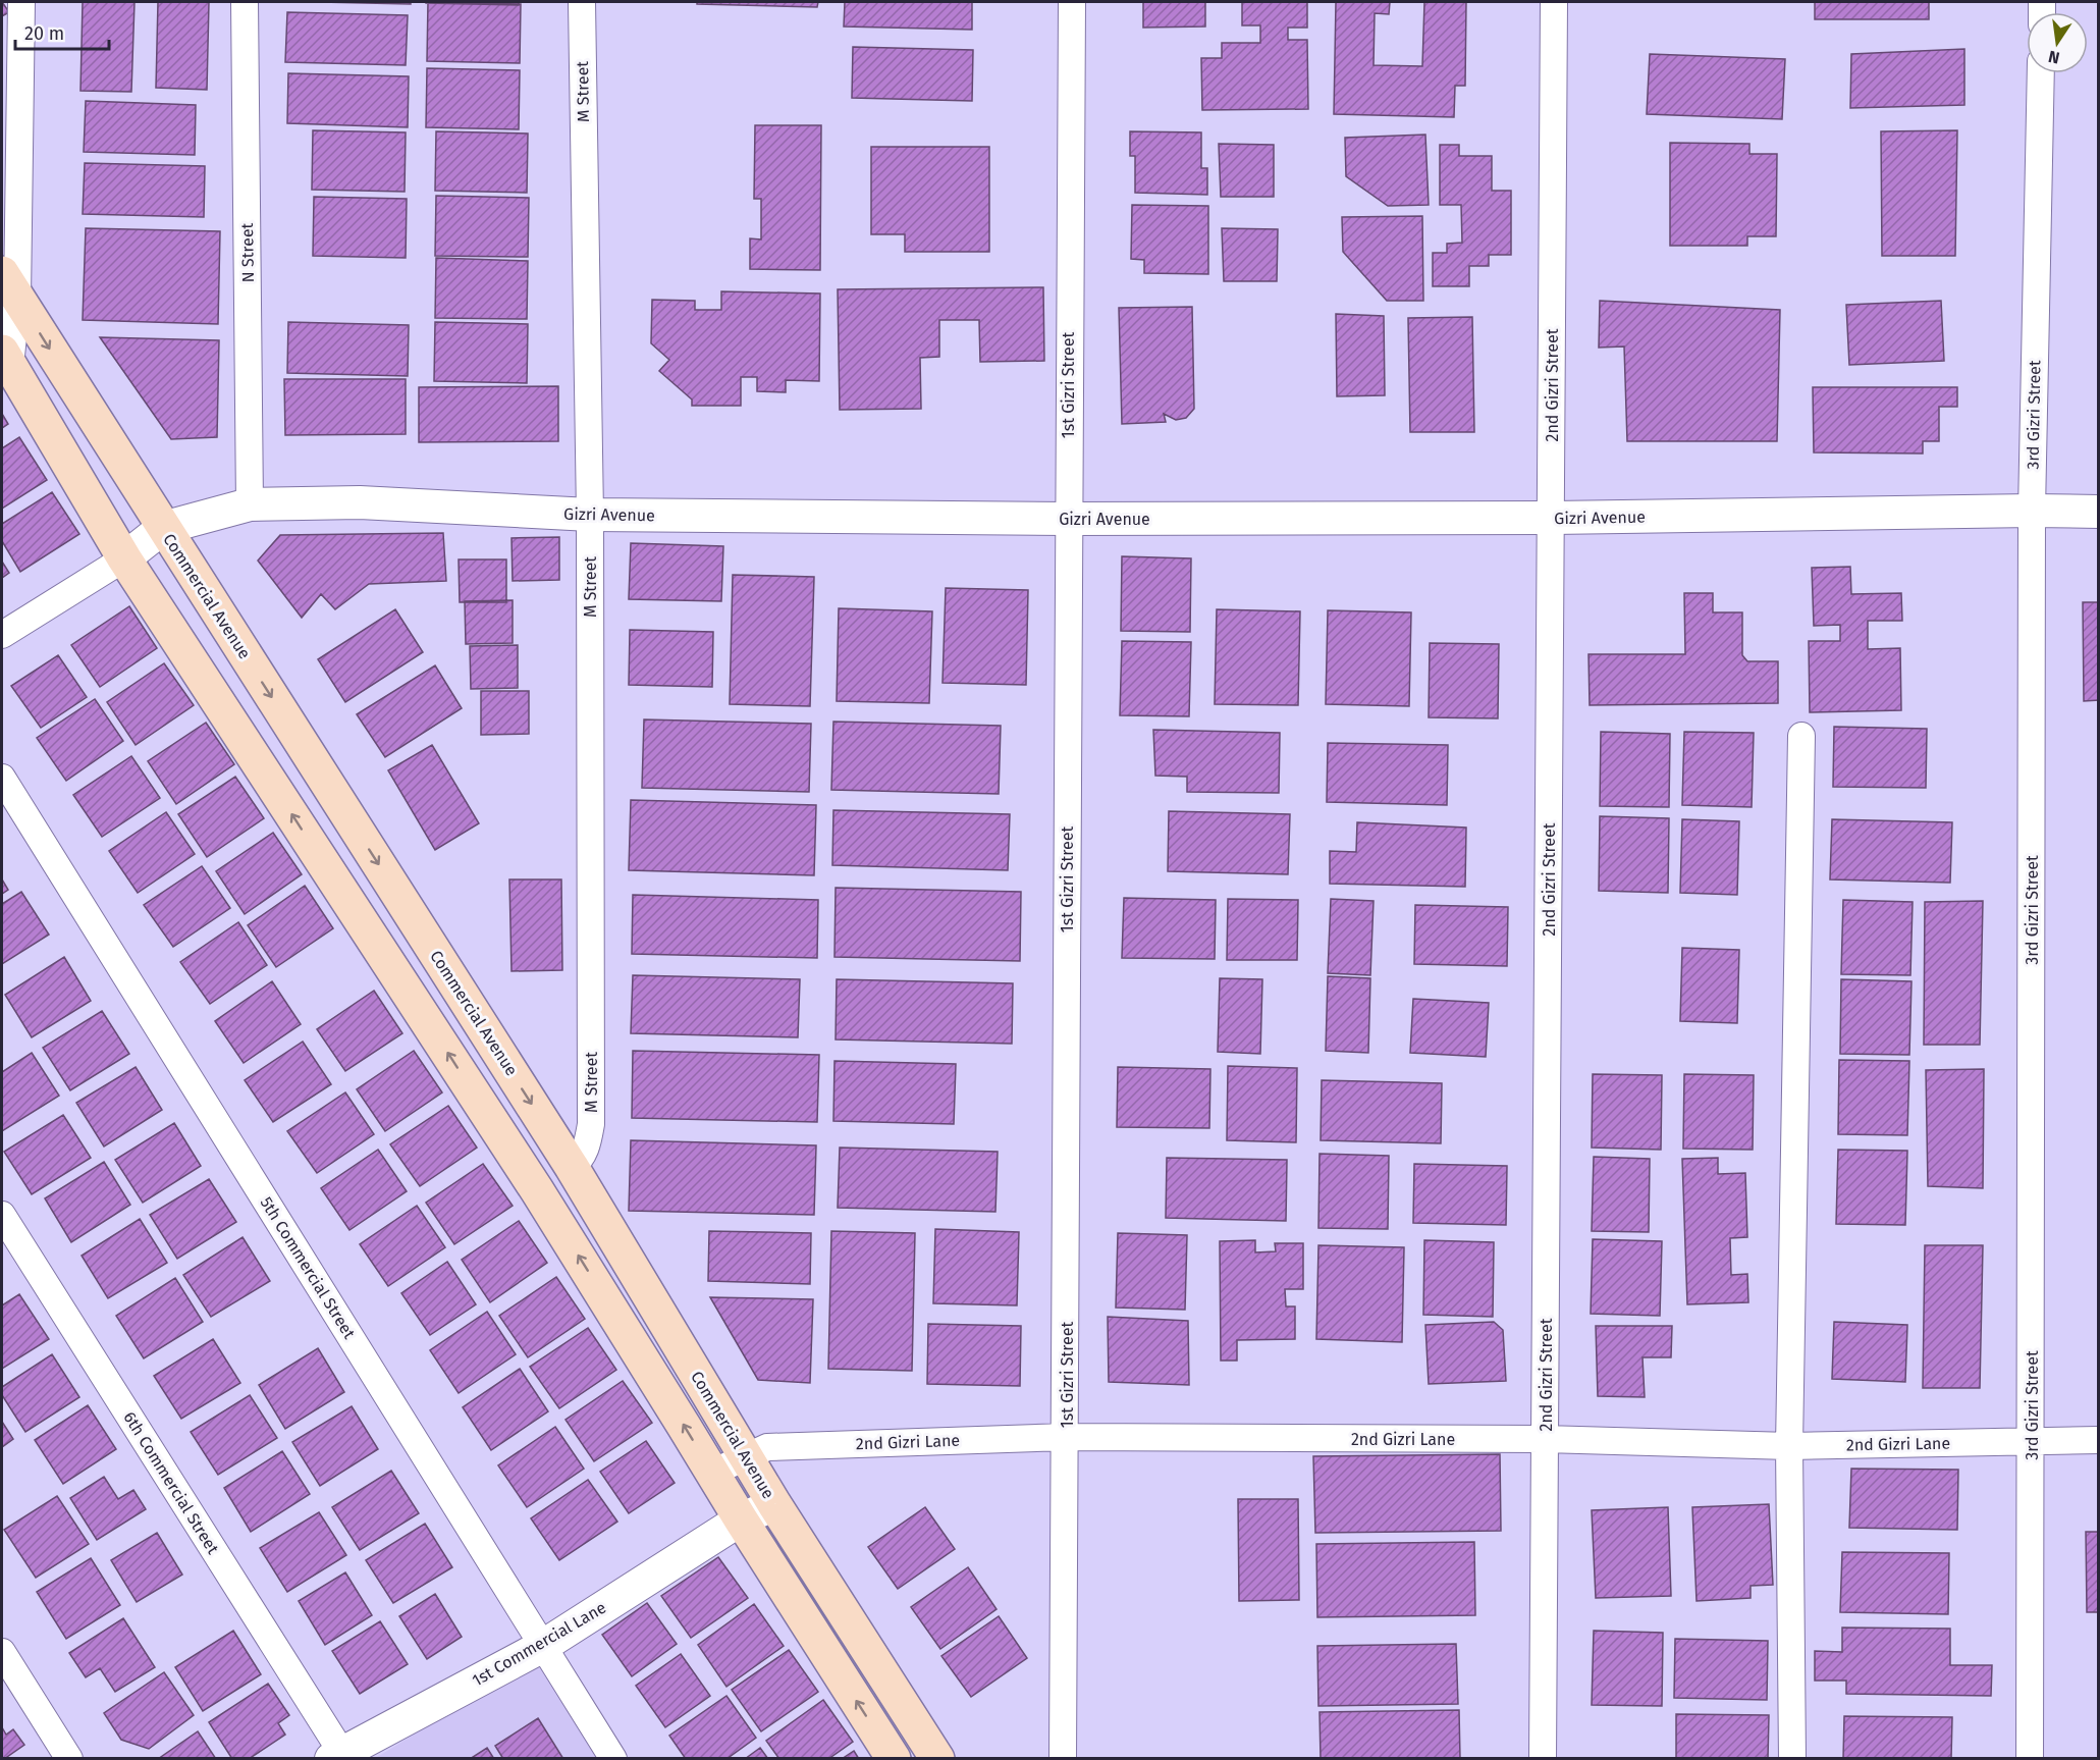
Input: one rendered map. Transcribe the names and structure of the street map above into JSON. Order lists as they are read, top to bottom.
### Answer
{
  "streets": {
    "main road": ["Commercial Avenue"],
    "street": [
      "M Street",
      "N Street",
      "1st Gizri Street",
      "2nd Gizri Street",
      "3rd Gizri Street",
      "Gizri Avenue",
      "5th Commercial Street",
      "2nd Gizri Lane",
      "6th Commercial Street",
      "1st Commercial Lane"
    ]
  },
  "crossings": [
    ["M Street", "Gizri Avenue"],
    ["M Street", "Commercial Avenue"],
    ["N Street", "Gizri Avenue"],
    ["1st Gizri Street", "Gizri Avenue"],
    ["1st Gizri Street", "2nd Gizri Lane"],
    ["2nd Gizri Street", "Gizri Avenue"],
    ["2nd Gizri Street", "2nd Gizri Lane"],
    ["3rd Gizri Street", "Gizri Avenue"],
    ["3rd Gizri Street", "2nd Gizri Lane"],
    ["Gizri Avenue", "Commercial Avenue"],
    ["Commercial Avenue", "2nd Gizri Lane"],
    ["Commercial Avenue", "1st Commercial Lane"],
    ["5th Commercial Street", "1st Commercial Lane"],
    ["6th Commercial Street", "1st Commercial Lane"]
  ],
  "scale_bar": "20 m",
  "north": "bottom"
}
